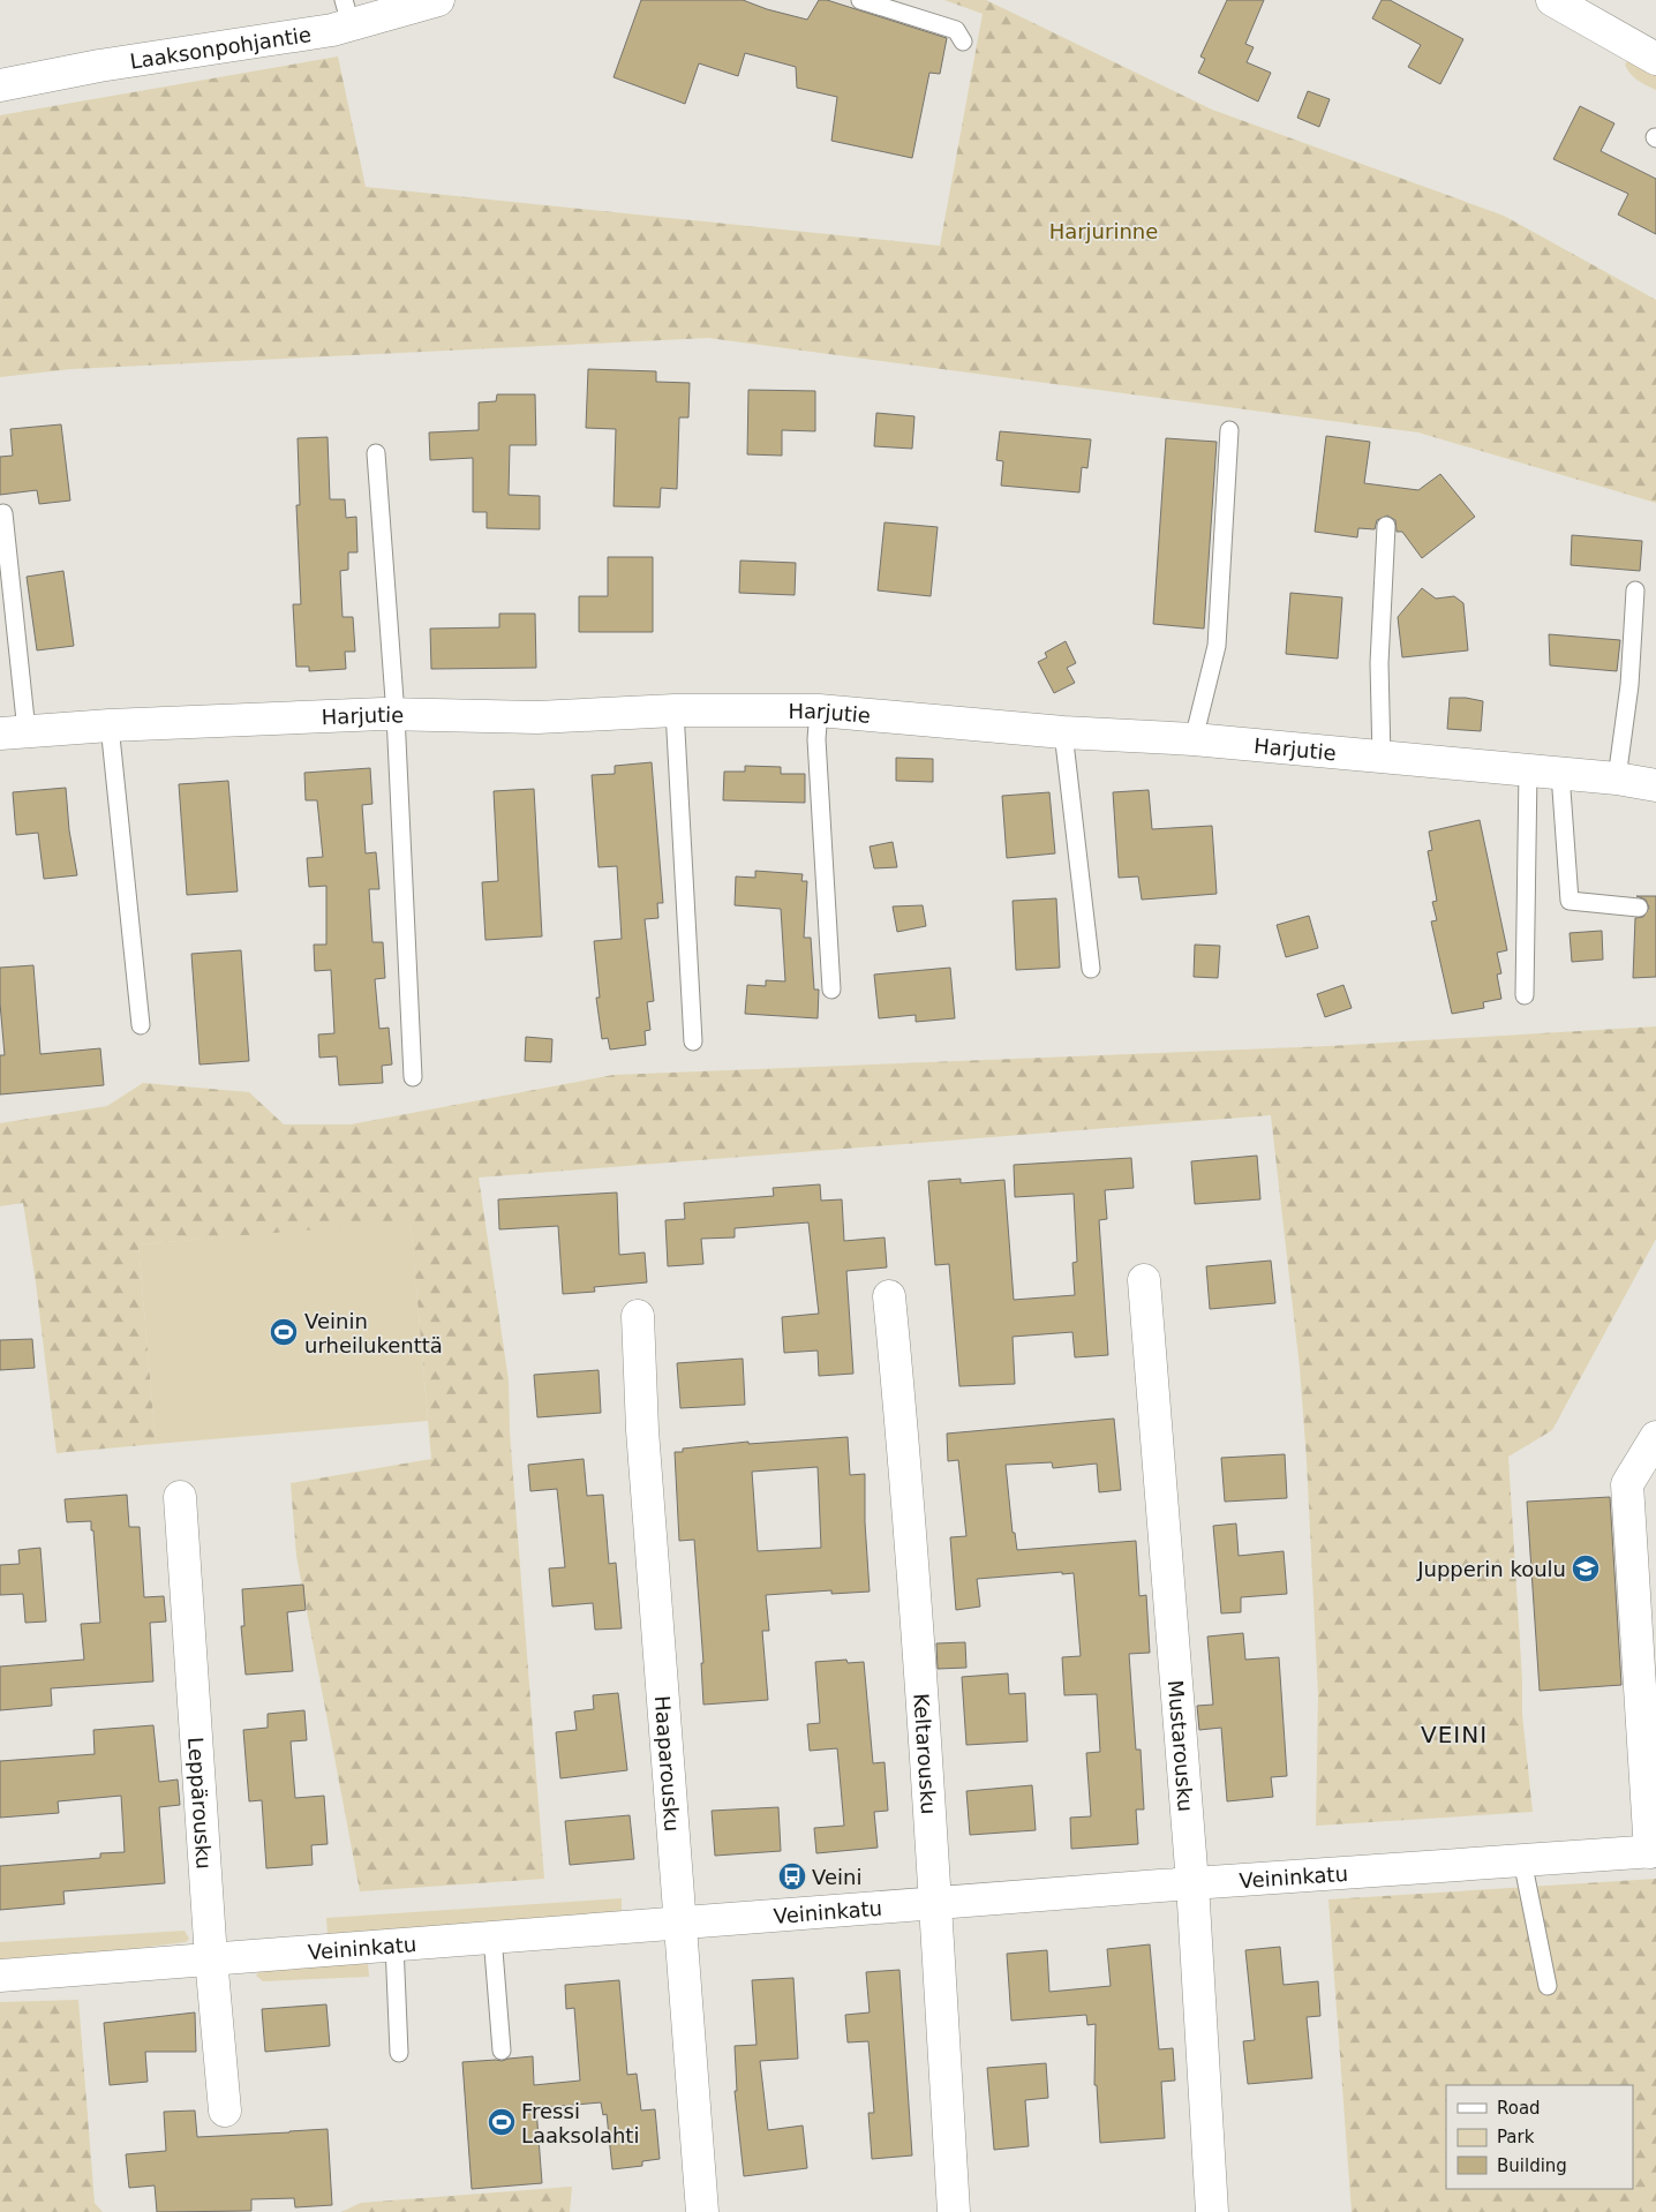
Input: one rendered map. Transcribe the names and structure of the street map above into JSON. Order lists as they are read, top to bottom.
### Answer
{
  "streets": {
    "street": [
      "Laaksonpohjantie",
      "Harjutie",
      "Mustarousku",
      "Keltarousku",
      "Haaparousku",
      "Leppärousku",
      "Veininkatu"
    ]
  },
  "crossings": [
    ["Mustarousku", "Veininkatu"],
    ["Keltarousku", "Veininkatu"],
    ["Haaparousku", "Veininkatu"],
    ["Leppärousku", "Veininkatu"]
  ],
  "districts": ["VEINI"],
  "parks": ["Harjurinne"],
  "places": {
    "sports": ["Veinin urheilukenttä", "Fressi Laaksolahti"],
    "school or university": ["Jupperin koulu"],
    "bus stop": ["Veini"]
  },
  "legend": ["Road", "Park", "Building"]
}
